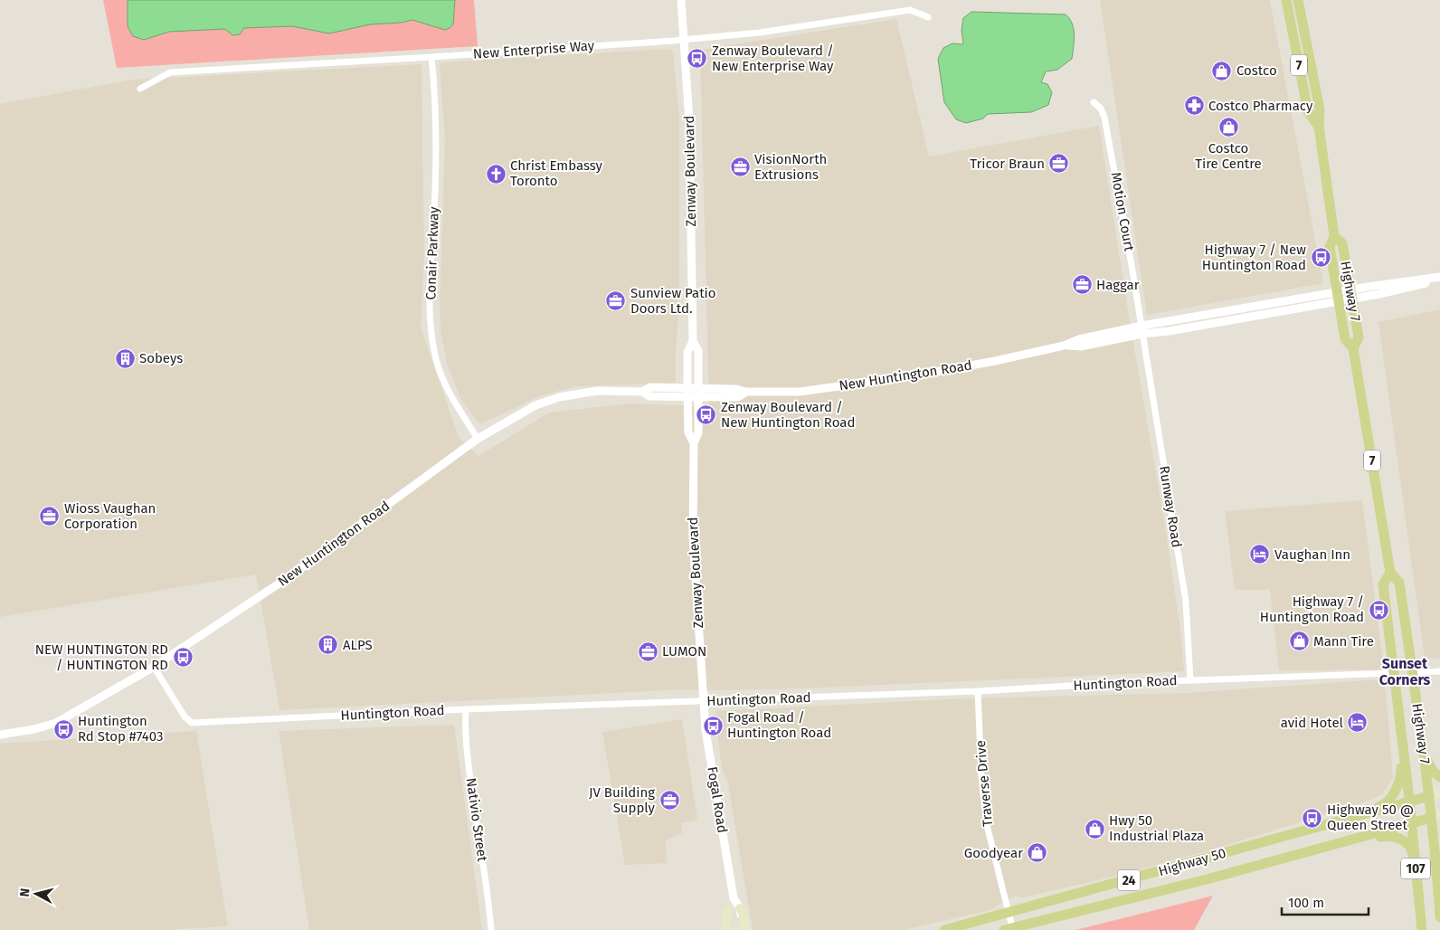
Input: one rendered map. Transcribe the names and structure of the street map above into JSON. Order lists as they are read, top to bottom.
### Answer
{
  "streets": {
    "main road": [
      "7",
      "Highway 7",
      "Highway 50",
      "107",
      "24"
    ],
    "street": [
      "New Enterprise Way",
      "Zenway Boulevard",
      "Motion Court",
      "Conair Parkway",
      "New Huntington Road",
      "Runway Road",
      "Huntington Road",
      "Traverse Drive",
      "Fogal Road",
      "Nativio Street"
    ]
  },
  "crossings": [
    ["New Enterprise Way", "Zenway Boulevard"],
    ["New Enterprise Way", "Conair Parkway"],
    ["Zenway Boulevard", "New Huntington Road"],
    ["Zenway Boulevard", "Huntington Road"],
    ["Zenway Boulevard", "Fogal Road"],
    ["Motion Court", "New Huntington Road"],
    ["Motion Court", "Runway Road"],
    ["Conair Parkway", "New Huntington Road"],
    ["Highway 7", "New Huntington Road"],
    ["Highway 7", "Huntington Road"],
    ["Highway 7", "Highway 50"],
    ["Highway 7", "107"],
    ["New Huntington Road", "Runway Road"],
    ["New Huntington Road", "Huntington Road"],
    ["Runway Road", "Huntington Road"],
    ["Huntington Road", "Traverse Drive"],
    ["Huntington Road", "Fogal Road"],
    ["Huntington Road", "Nativio Street"],
    ["Traverse Drive", "Highway 50"],
    ["Highway 50", "107"]
  ],
  "districts": ["Sunset Corners"],
  "places": {
    "bus stop": [
      "Zenway Boulevard / New Enterprise Way",
      "Highway 7 / New Huntington Road",
      "Zenway Boulevard / New Huntington Road",
      "Highway 7 / Huntington Road",
      "NEW HUNTINGTON RD / HUNTINGTON RD",
      "Fogal Road / Huntington Road",
      "Huntington Rd Stop #7403",
      "Highway 50 @ Queen Street"
    ],
    "shop": [
      "Costco",
      "Costco Tire Centre",
      "Mann Tire",
      "Hwy 50 Industrial Plaza",
      "Goodyear"
    ],
    "pharmacy": ["Costco Pharmacy"],
    "office": [
      "Tricor Braun",
      "VisionNorth Extrusions",
      "Haggar",
      "Sunview Patio Doors Ltd.",
      "Wioss Vaughan Corporation",
      "LUMON",
      "JV Building Supply"
    ],
    "church": ["Christ Embassy Toronto"],
    "building": ["Sobeys", "ALPS"],
    "hotel": ["Vaughan Inn", "avid Hotel"]
  },
  "scale_bar": "100 m",
  "north": "left"
}
